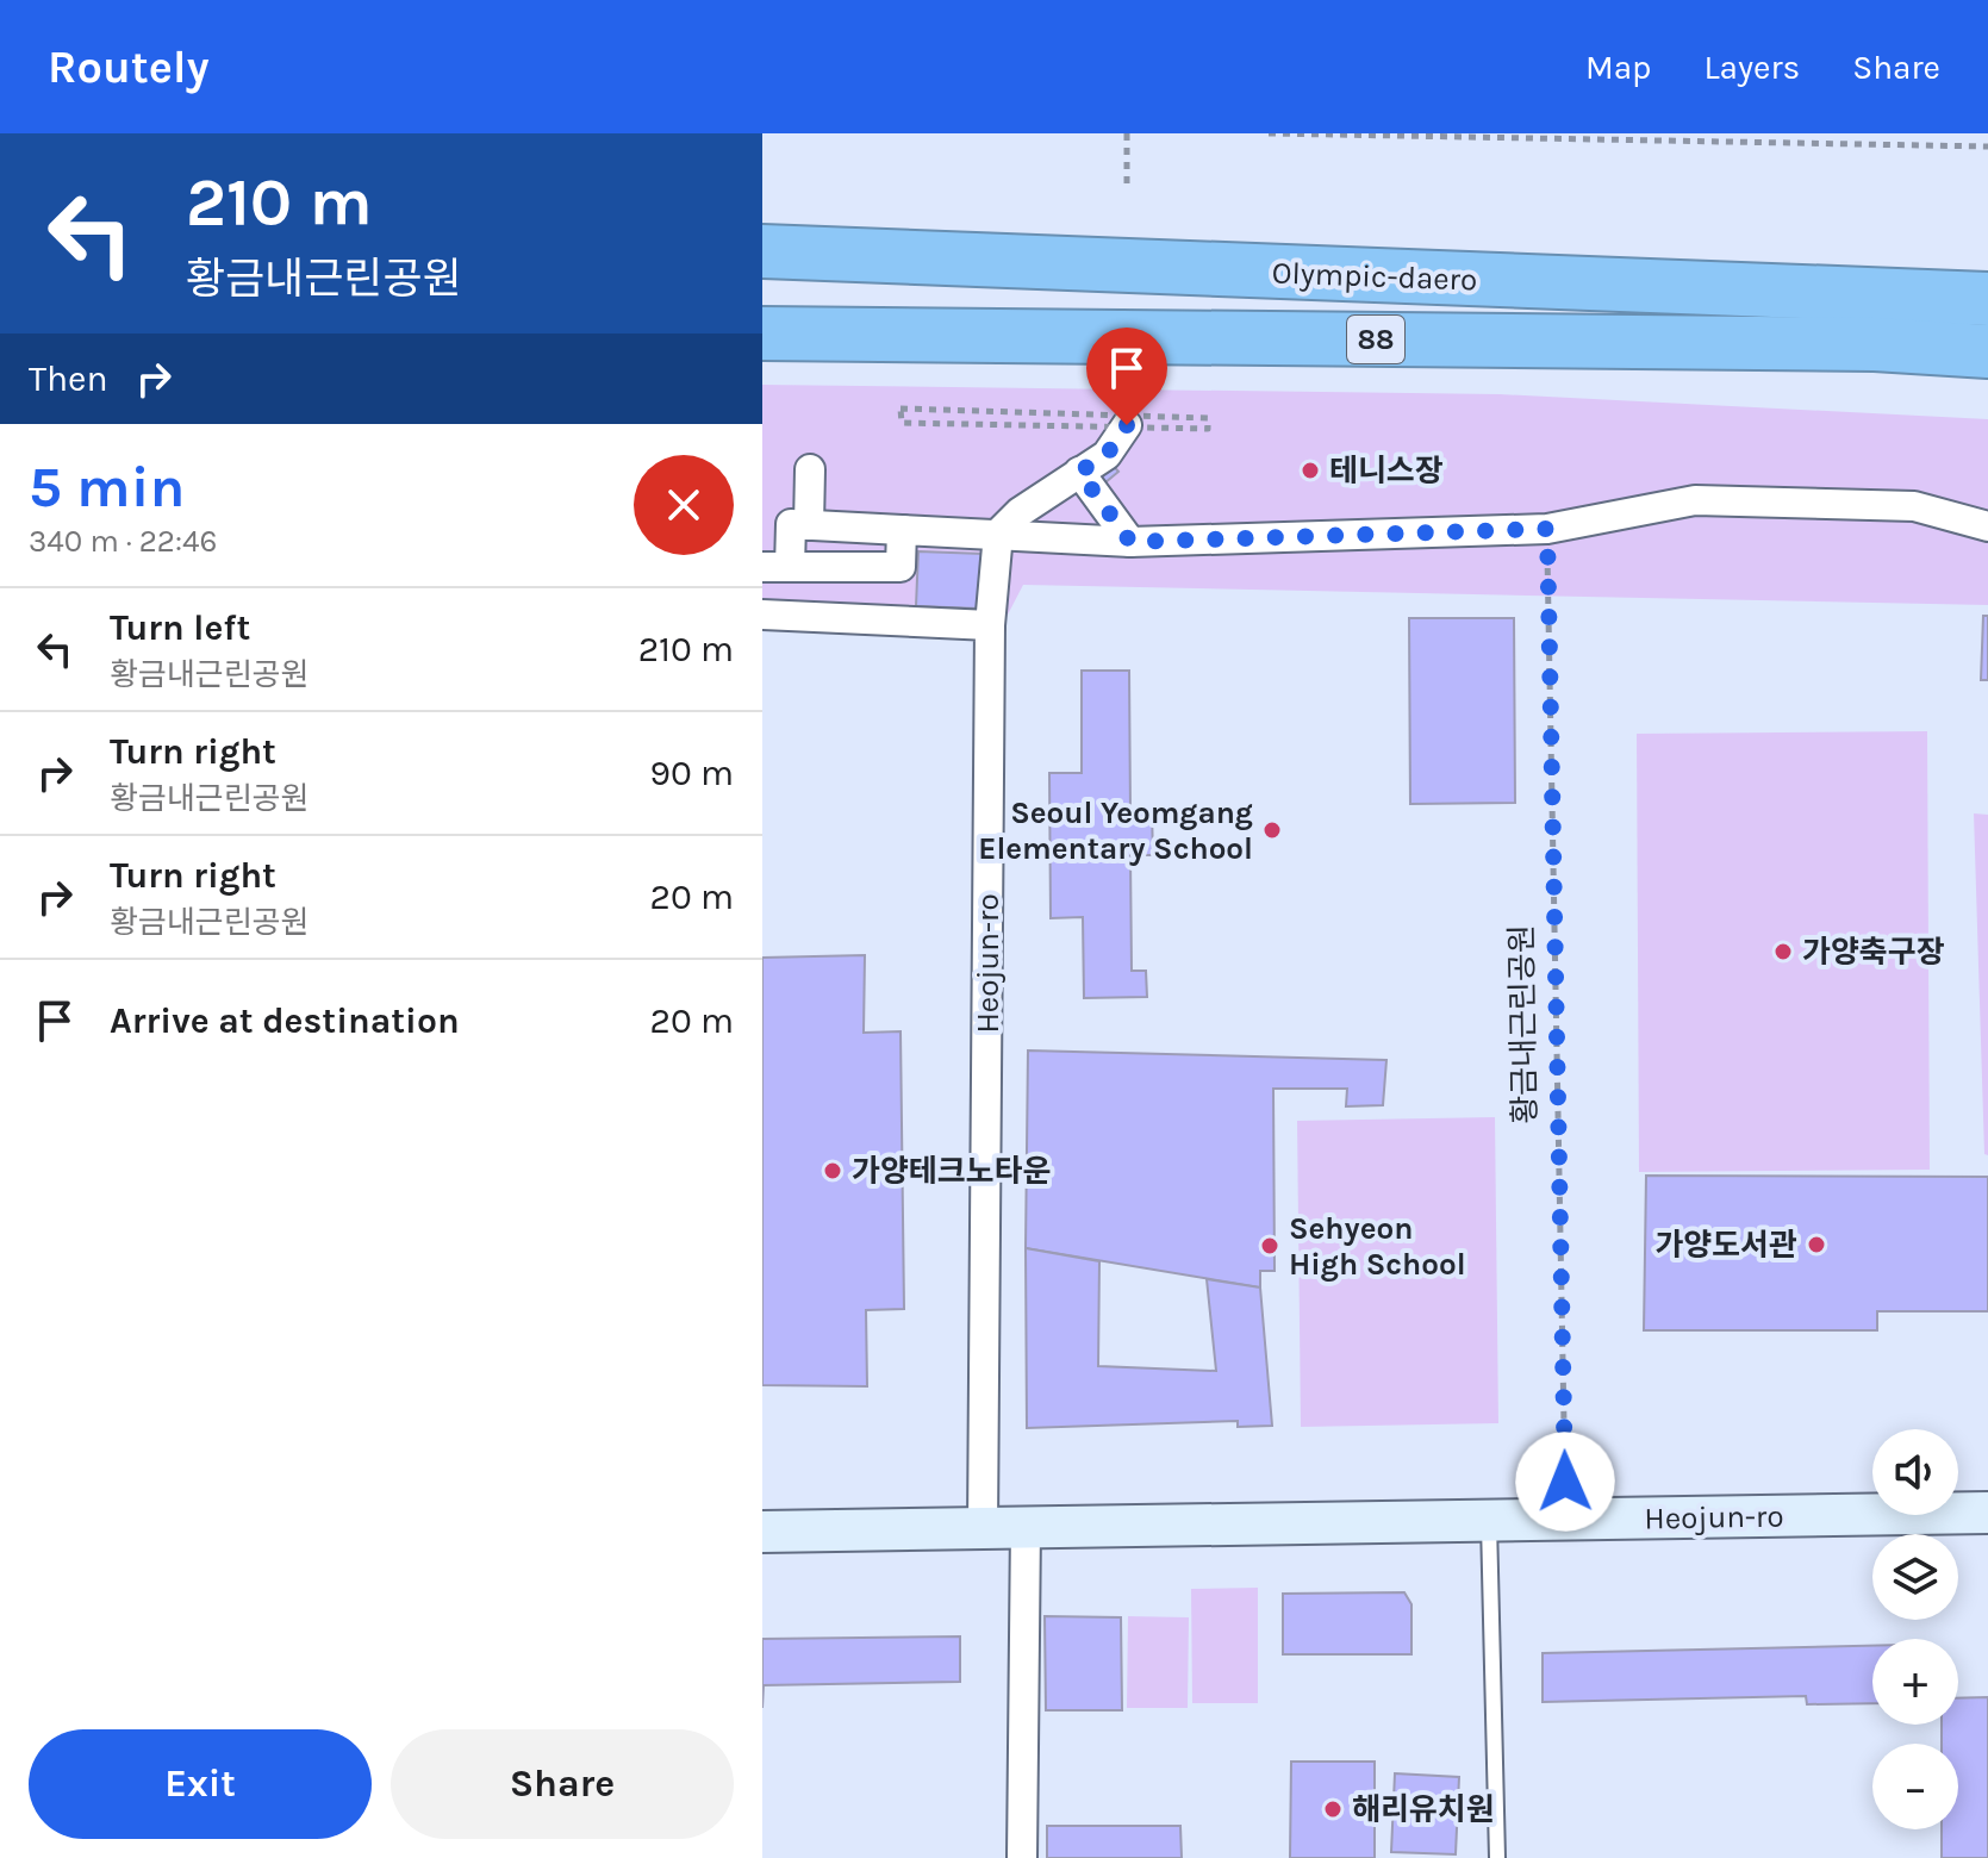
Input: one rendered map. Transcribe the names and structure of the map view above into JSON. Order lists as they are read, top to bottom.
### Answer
{
  "streets": {
    "highway": ["Olympic-daero", "88"],
    "street": ["Heojun-ro"],
    "path": ["황금내근린공원"]
  },
  "crossings": [
    ["Heojun-ro", "황금내근린공원"]
  ],
  "places": [
    "테니스장",
    "Seoul Yeomgang Elementary School",
    "가양축구장",
    "가양테크노타운",
    "가양도서관",
    "Sehyeon High School",
    "해리유치원"
  ],
  "page": {
    "header": "Routely",
    "nav": ["Map", "Layers", "Share"],
    "turn": ["210 m", "황금내근린공원"],
    "then": "Then",
    "heading": ["5 min", "340 m · 22:46"],
    "list": [
      {
        "name": "Turn left",
        "note": "황금내근린공원",
        "value": "210 m"
      },
      {
        "name": "Turn right",
        "note": "황금내근린공원",
        "value": "90 m"
      },
      {
        "name": "Turn right",
        "note": "황금내근린공원",
        "value": "20 m"
      },
      {
        "name": "Arrive at destination",
        "value": "20 m"
      }
    ],
    "map_buttons": ["+", "−"],
    "buttons": ["Exit", "Share"]
  }
}
